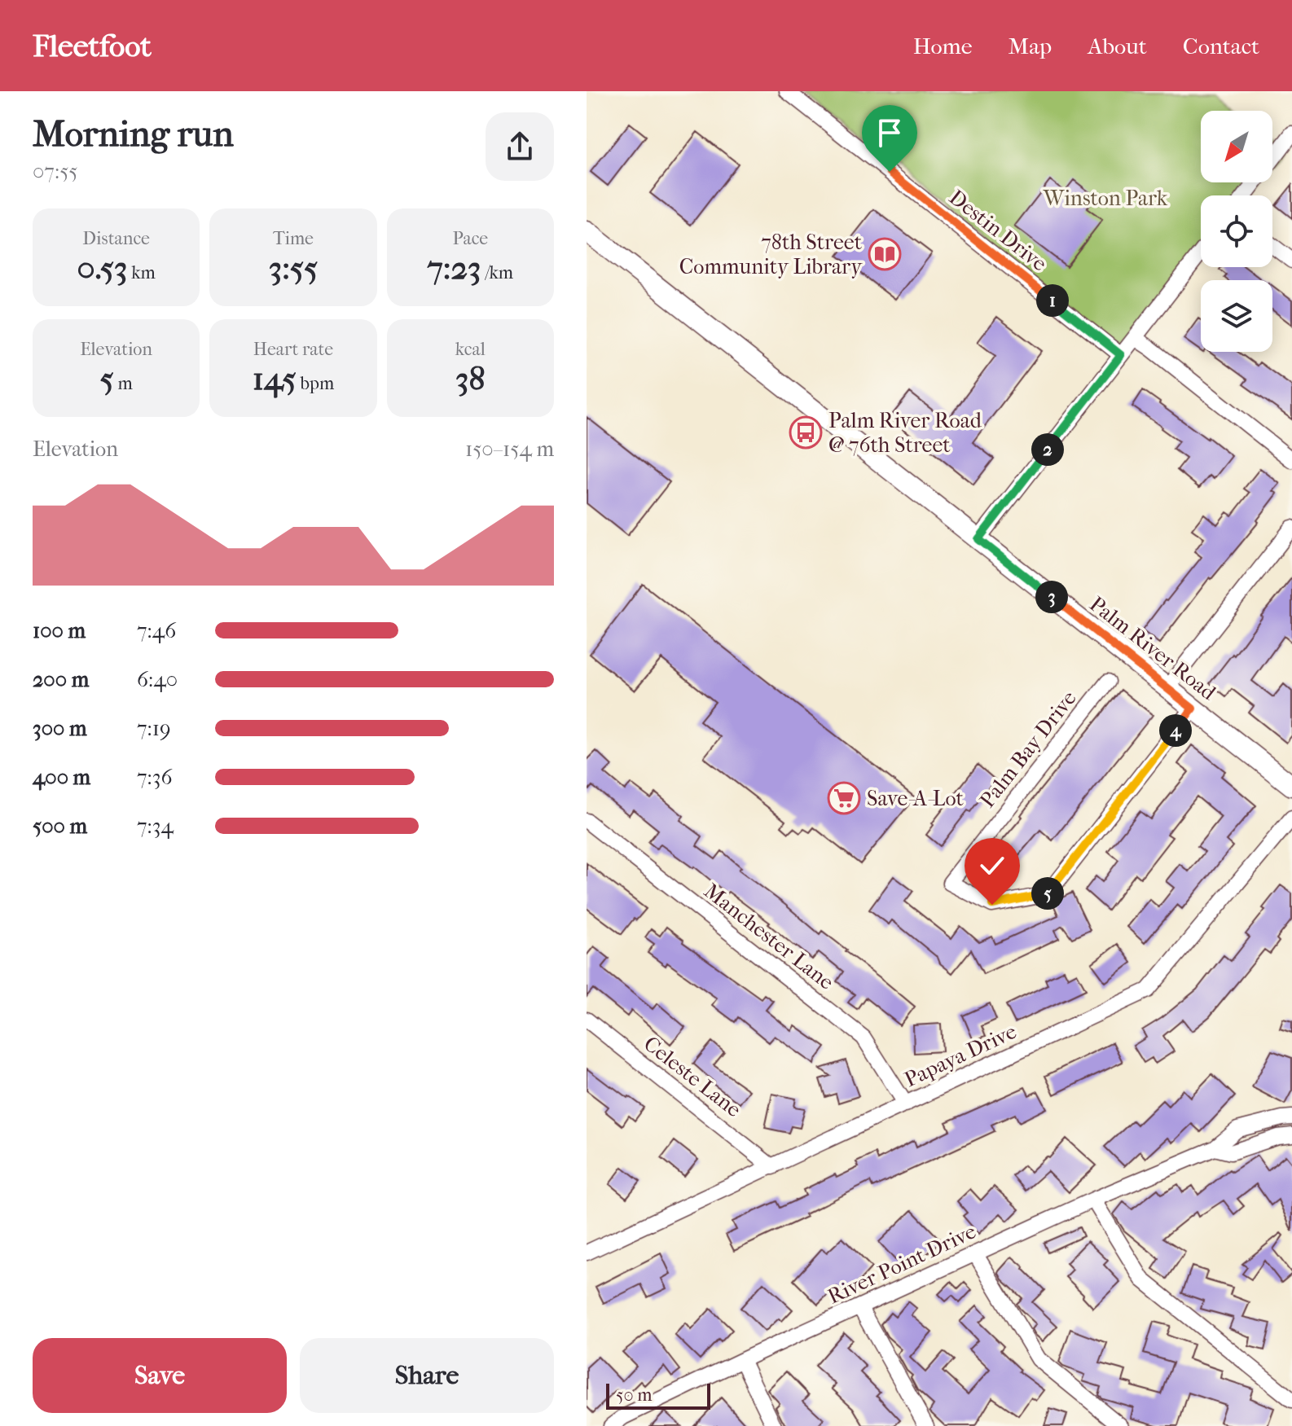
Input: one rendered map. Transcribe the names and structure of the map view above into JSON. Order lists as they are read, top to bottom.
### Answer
{
  "streets": {
    "street": [
      "Destin Drive",
      "Palm River Road",
      "Palm Bay Drive",
      "Manchester Lane",
      "Papaya Drive",
      "Celeste Lane",
      "River Point Drive"
    ]
  },
  "crossings": [
    ["Palm River Road", "Palm Bay Drive"],
    ["Manchester Lane", "Papaya Drive"],
    ["Papaya Drive", "Celeste Lane"]
  ],
  "parks": ["Winston Park"],
  "places": {
    "library": ["78th Street Community Library"],
    "bus stop": ["Palm River Road @ 76th Street"],
    "supermarket": ["Save-A-Lot"]
  },
  "scale_bar": "50 m",
  "north": "bottom left",
  "page": {
    "header": "Fleetfoot",
    "nav": [
      "Home",
      "Map",
      "About",
      "Contact"
    ],
    "heading": ["Morning run", "07:55"],
    "stats": [
      ["Distance", "0.53 km"],
      ["Time", "3:55"],
      ["Pace", "7:23 /km"],
      ["Elevation", "5 m"],
      ["Heart rate", "145 bpm"],
      ["kcal", "38"]
    ],
    "pins": [
      "1",
      "2",
      "3",
      "4",
      "5"
    ],
    "chart": ["Elevation", "150–154 m"],
    "list": [
      {
        "name": "100 m",
        "note": "7:46"
      },
      {
        "name": "200 m",
        "note": "6:40"
      },
      {
        "name": "300 m",
        "note": "7:19"
      },
      {
        "name": "400 m",
        "note": "7:36"
      },
      {
        "name": "500 m",
        "note": "7:34"
      }
    ],
    "buttons": ["Save", "Share"],
    "scale": "50 m"
  }
}
